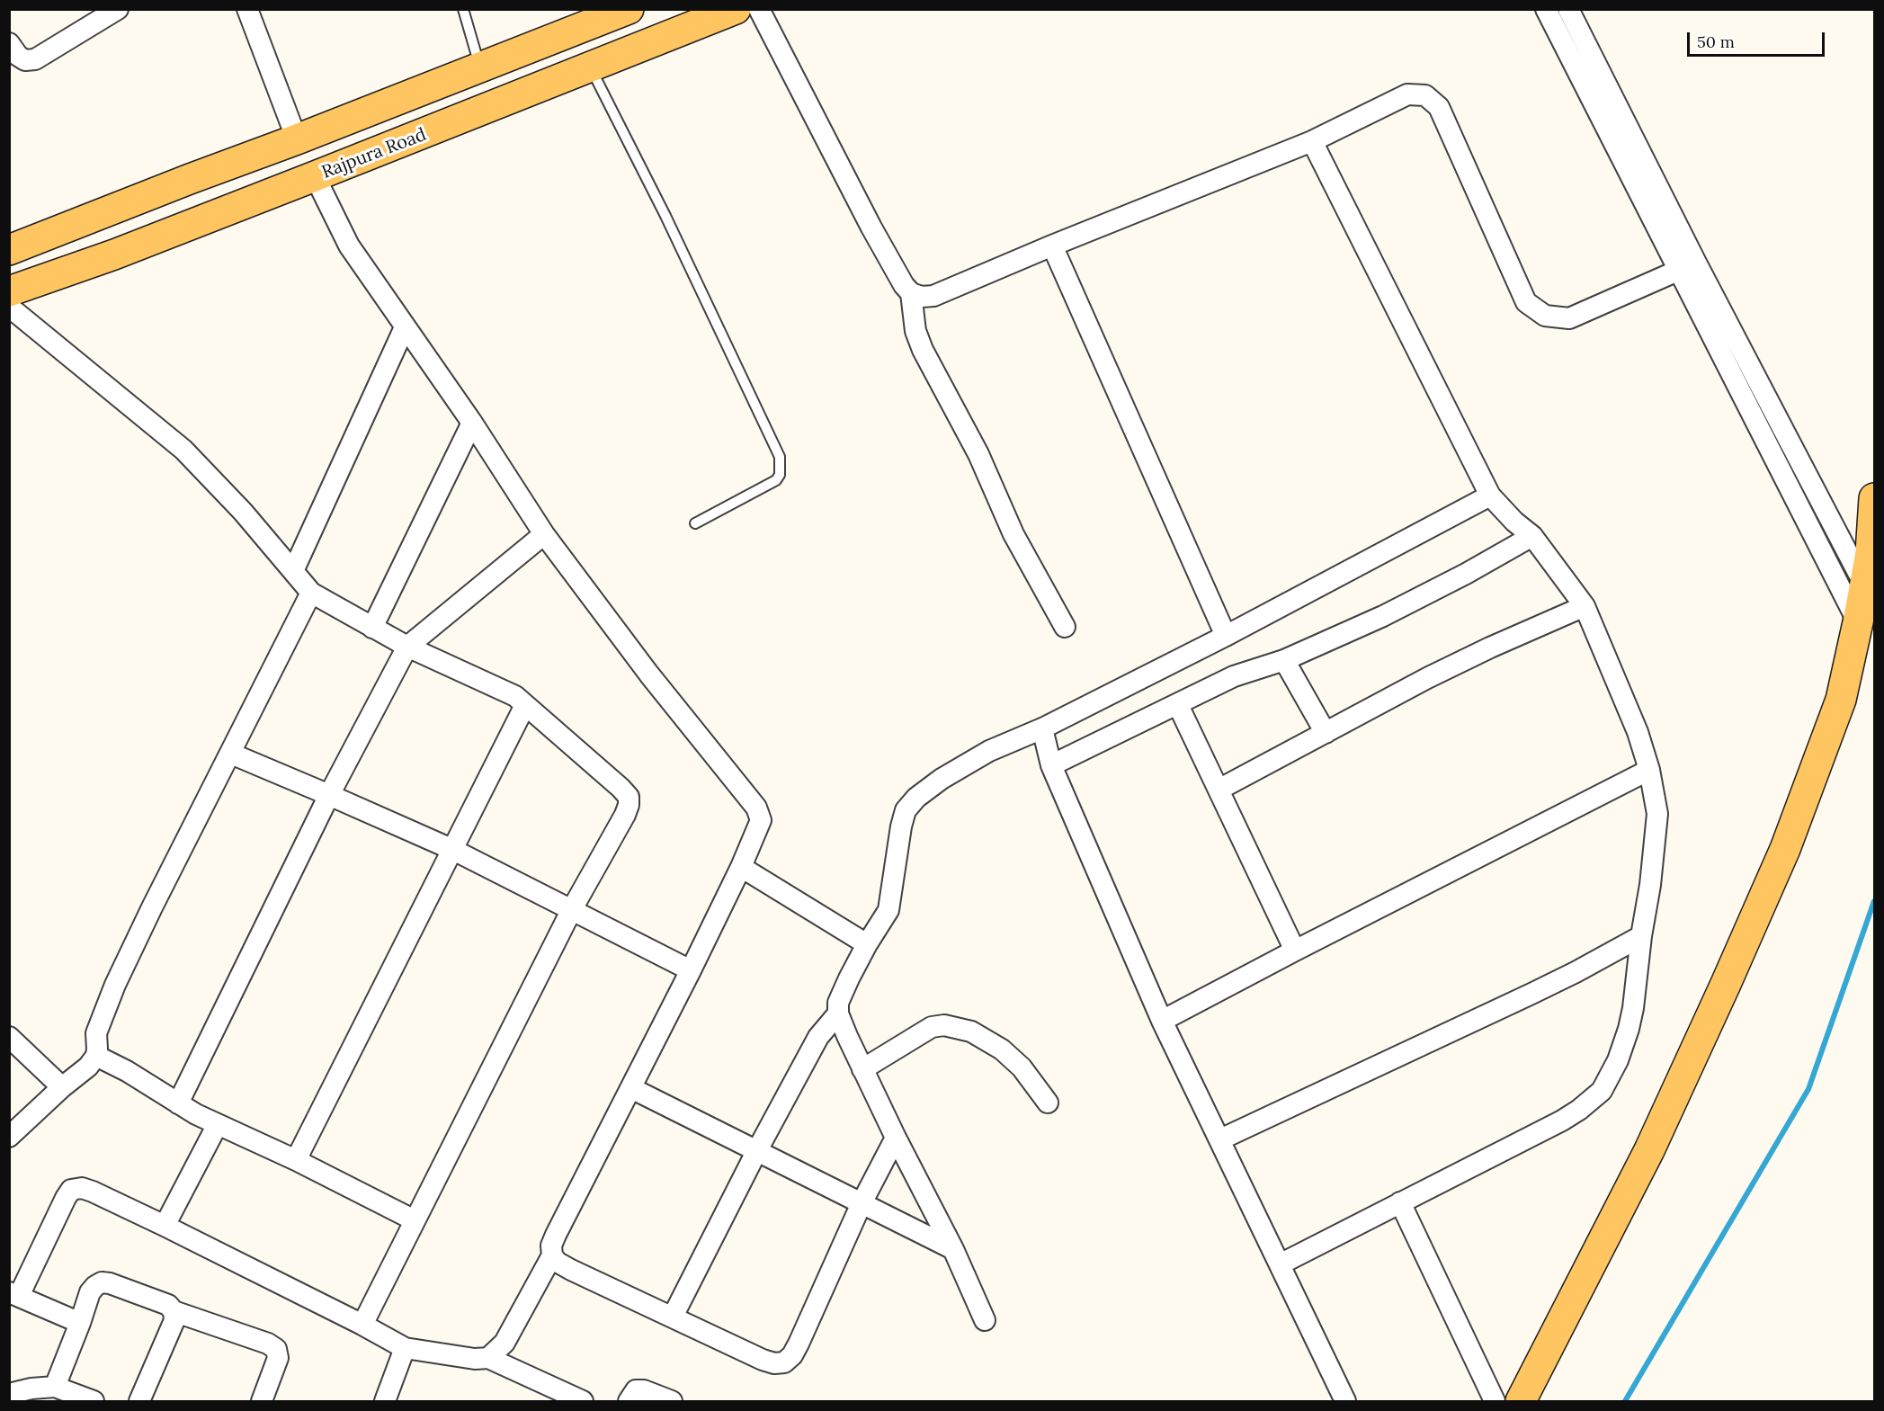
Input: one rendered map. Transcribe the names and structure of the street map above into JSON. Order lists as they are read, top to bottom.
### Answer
{
  "streets": {
    "main road": ["Rajpura Road"]
  },
  "scale_bar": "50 m"
}
